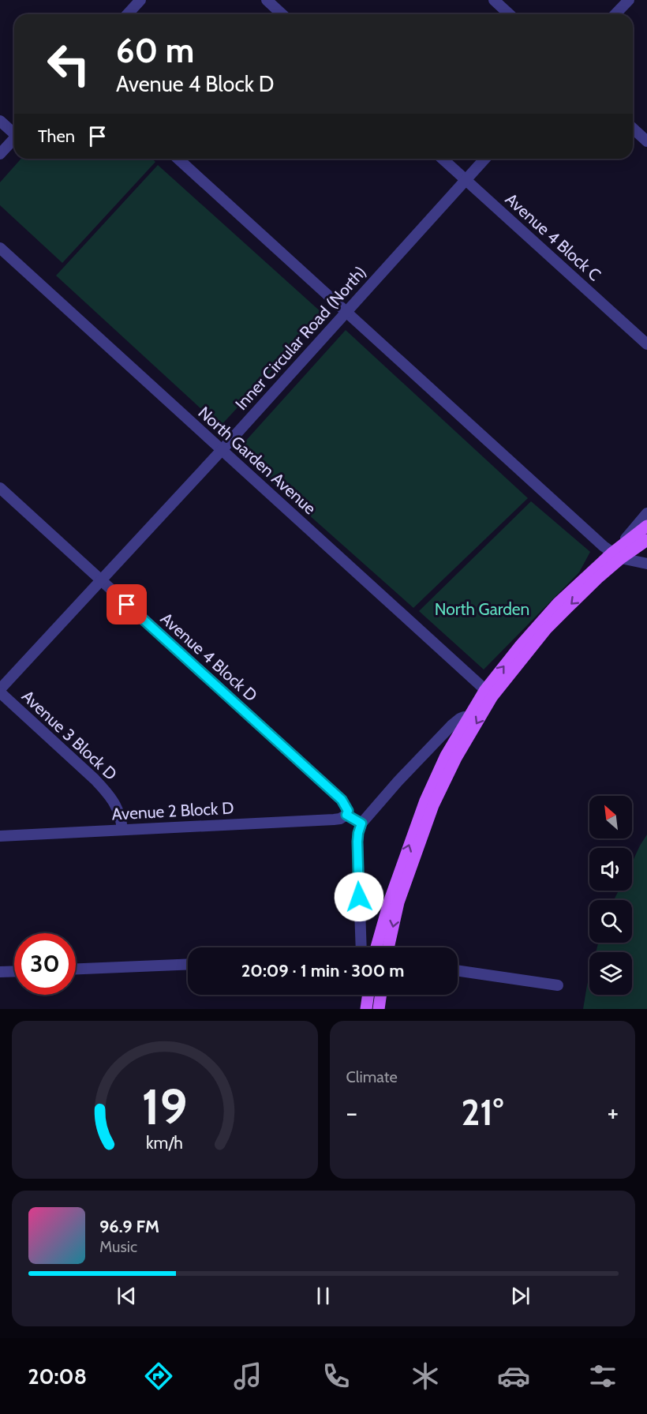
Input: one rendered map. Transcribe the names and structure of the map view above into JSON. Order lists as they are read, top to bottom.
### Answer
{
  "streets": {
    "street": [
      "Avenue 4 Block C",
      "Inner Circular Road (North)",
      "North Garden Avenue",
      "Avenue 4 Block D",
      "Avenue 3 Block D",
      "Avenue 2 Block D"
    ]
  },
  "crossings": [
    ["Avenue 4 Block C", "Inner Circular Road (North)"],
    ["Inner Circular Road (North)", "North Garden Avenue"],
    ["Inner Circular Road (North)", "Avenue 4 Block D"],
    ["Inner Circular Road (North)", "Avenue 3 Block D"],
    ["Avenue 4 Block D", "Avenue 2 Block D"],
    ["Avenue 3 Block D", "Avenue 2 Block D"]
  ],
  "parks": ["North Garden"],
  "north": "top left",
  "page": {
    "turn": ["60 m", "Avenue 4 Block D"],
    "then": "Then",
    "limit": "30",
    "trip": "20:09 · 1 min · 300 m",
    "tile": "Climate",
    "heat": ["−", "21°", "+"],
    "song": ["96.9 FM", "Music"],
    "tabs": "20:08",
    "gauge": ["19", "km/h"]
  }
}
